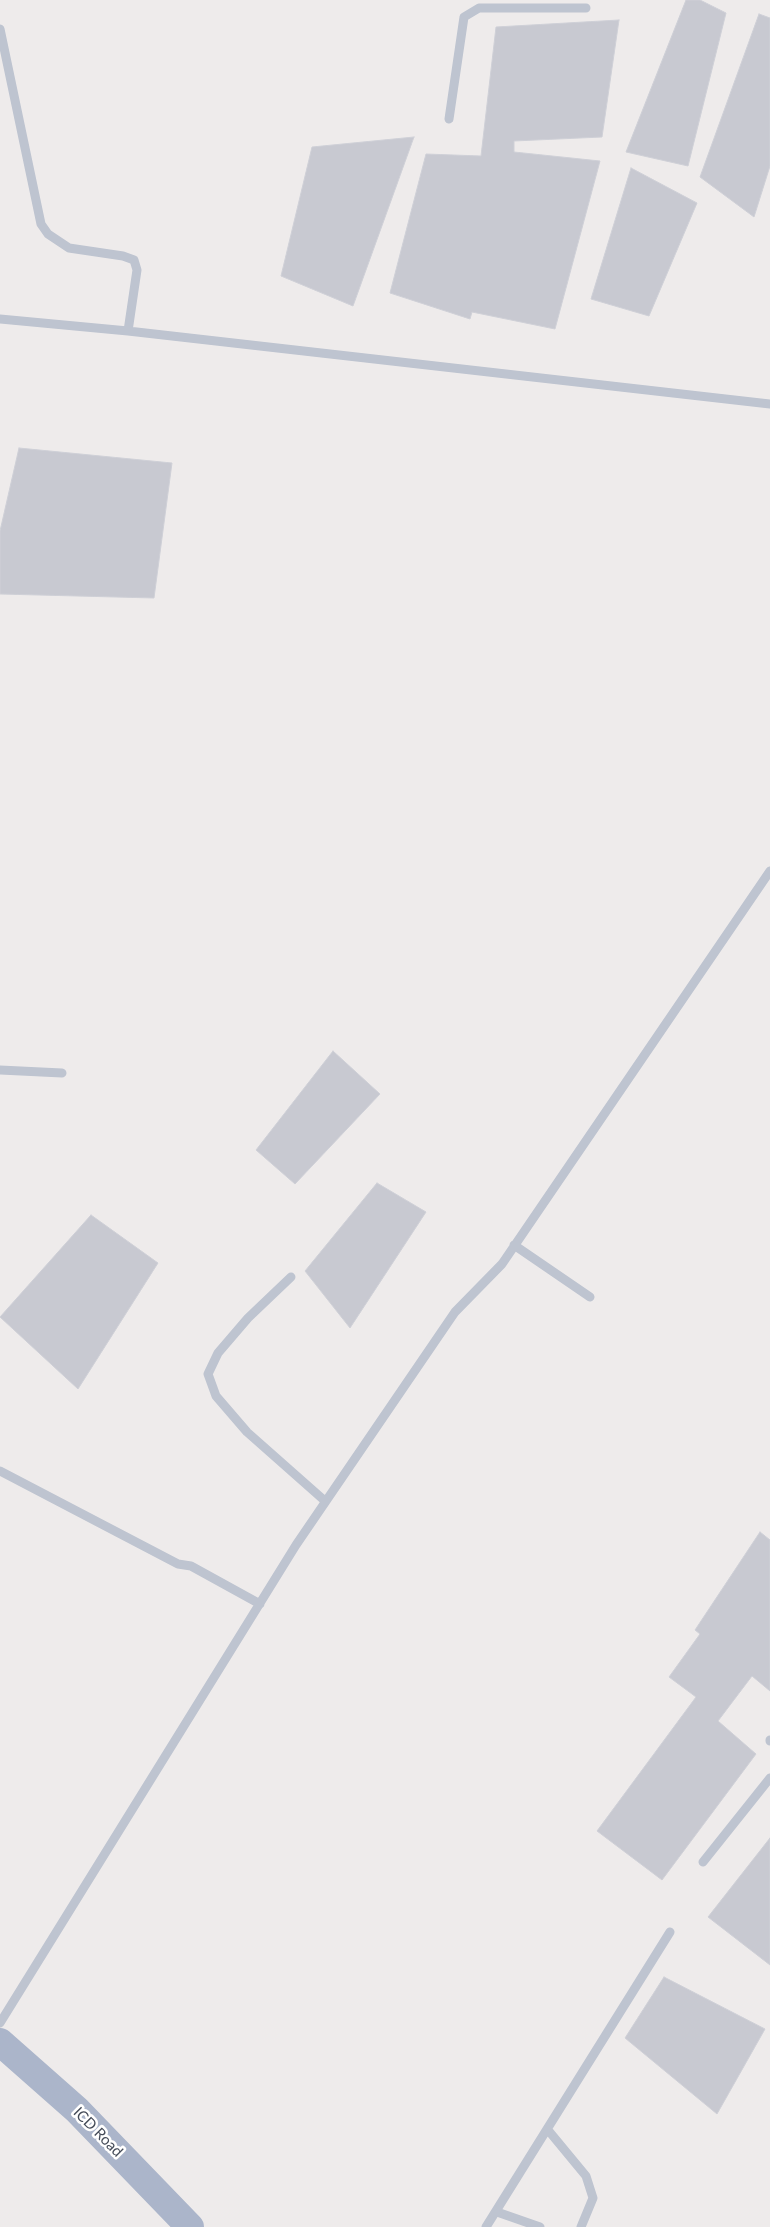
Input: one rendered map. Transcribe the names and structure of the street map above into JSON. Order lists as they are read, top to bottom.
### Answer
{
  "streets": {
    "main road": ["ICD Road"]
  }
}
